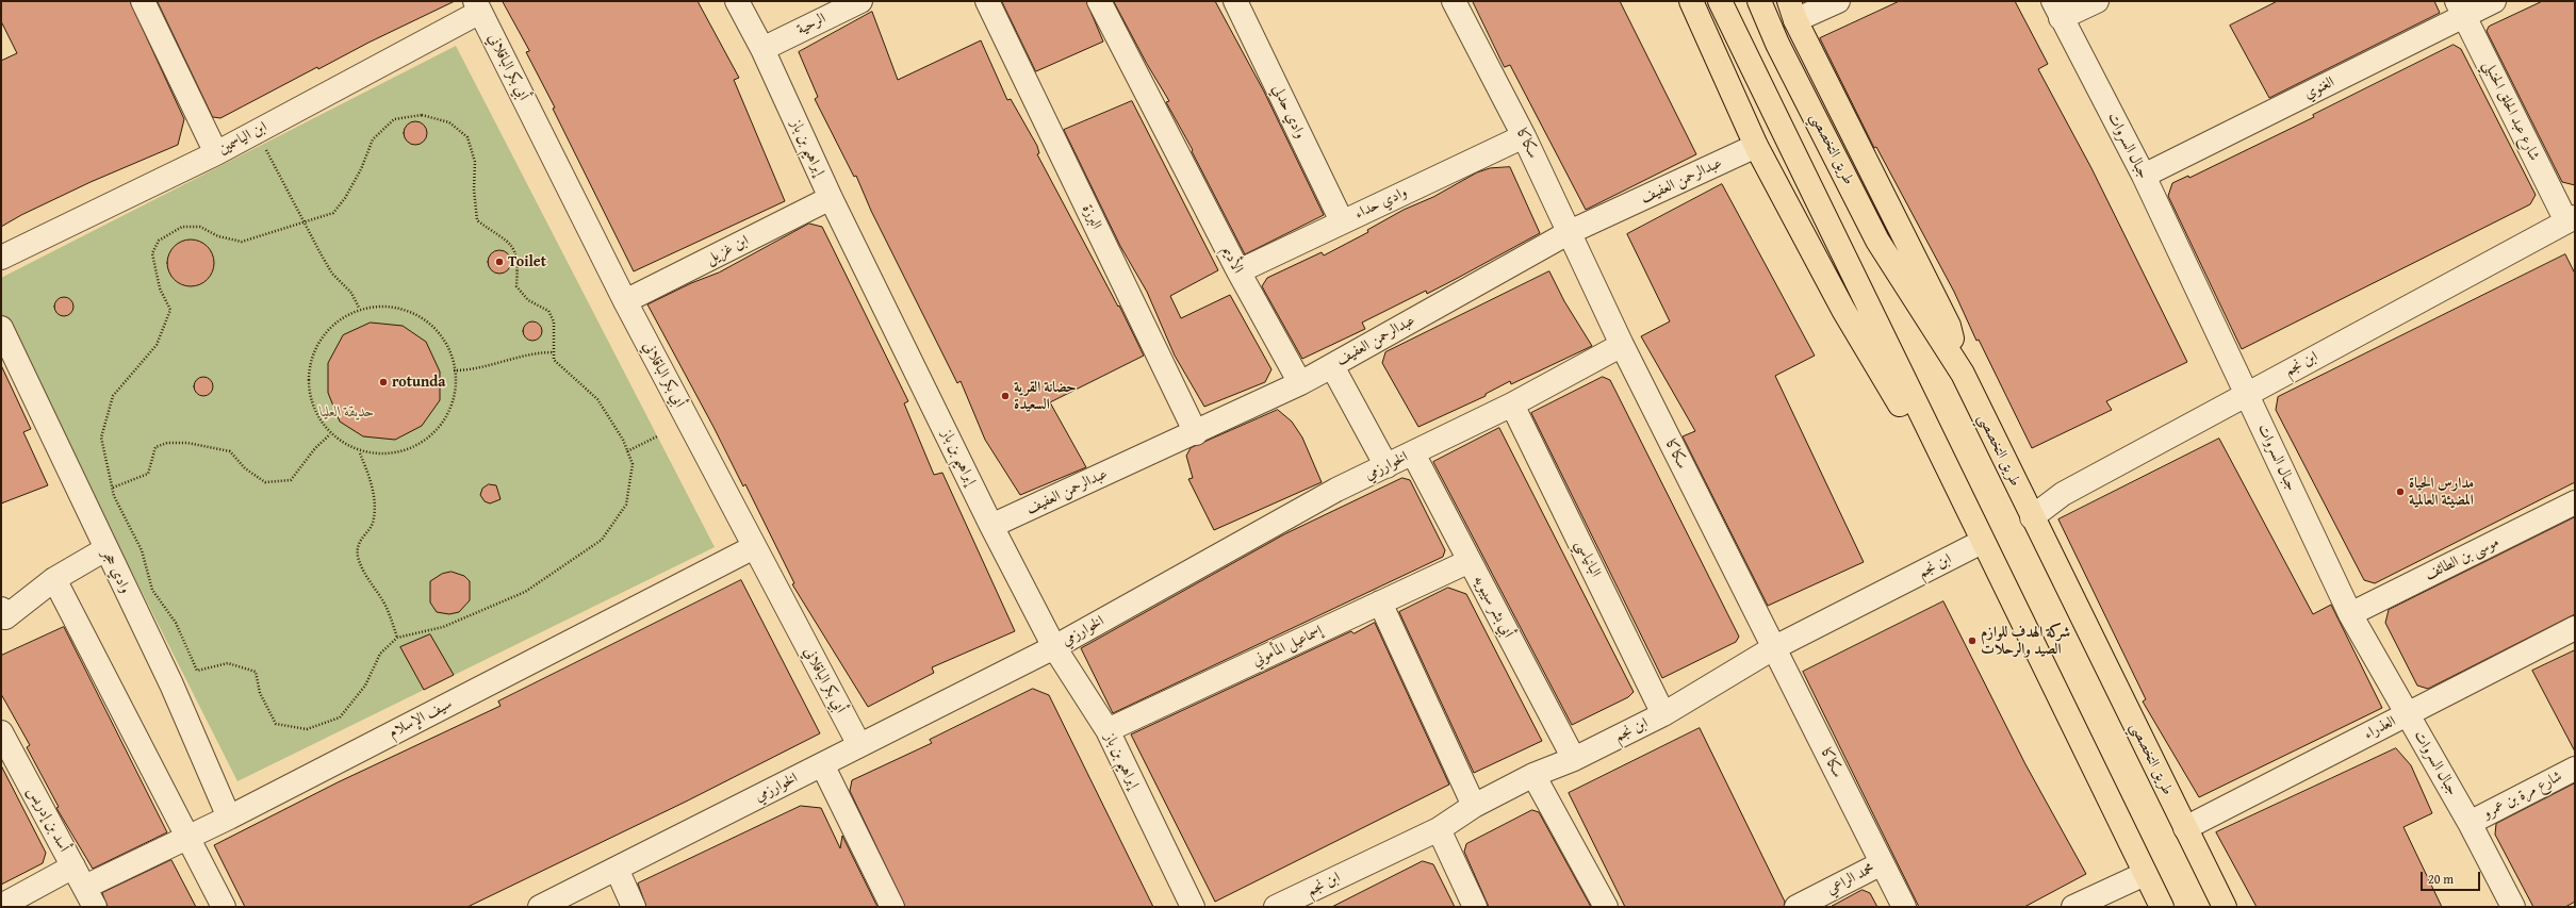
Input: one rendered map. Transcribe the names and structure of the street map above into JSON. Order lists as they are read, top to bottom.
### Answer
{
  "streets": {
    "main road": ["طريق التخصصي"],
    "street": [
      "الرحية",
      "أبي بكر الباقلاني",
      "الغنوي",
      "شارع عبد الحلق الحنبلي",
      "وادي حدلي",
      "ابن الياسمين",
      "سكاكا",
      "جبال السروات",
      "إبراهيم بن باز",
      "عبدالرحمن العفيف",
      "وادي حداء",
      "البرزة",
      "ابن غزيل",
      "الأديم",
      "ابن نجم",
      "الخوارزمي",
      "البانياسي",
      "موسى بن الطائف",
      "وادي حجر",
      "أبي بشر سيبويه",
      "إسماعيل المأموني",
      "سيف الإسلام",
      "العذراء",
      "شارع مرة بن عمرو",
      "أسد بن إدريس",
      "محمد الراعي"
    ]
  },
  "crossings": [
    ["الرحية", "إبراهيم بن باز"],
    ["أبي بكر الباقلاني", "ابن الياسمين"],
    ["أبي بكر الباقلاني", "ابن غزيل"],
    ["أبي بكر الباقلاني", "الخوارزمي"],
    ["أبي بكر الباقلاني", "سيف الإسلام"],
    ["الغنوي", "شارع عبد الحلق الحنبلي"],
    ["الغنوي", "جبال السروات"],
    ["شارع عبد الحلق الحنبلي", "ابن نجم"],
    ["وادي حدلي", "وادي حداء"],
    ["سكاكا", "عبدالرحمن العفيف"],
    ["سكاكا", "وادي حداء"],
    ["سكاكا", "ابن نجم"],
    ["سكاكا", "الخوارزمي"],
    ["سكاكا", "محمد الراعي"],
    ["جبال السروات", "ابن نجم"],
    ["جبال السروات", "موسى بن الطائف"],
    ["جبال السروات", "العذراء"],
    ["جبال السروات", "شارع مرة بن عمرو"],
    ["إبراهيم بن باز", "عبدالرحمن العفيف"],
    ["إبراهيم بن باز", "ابن غزيل"],
    ["إبراهيم بن باز", "الخوارزمي"],
    ["إبراهيم بن باز", "إسماعيل المأموني"],
    ["طريق التخصصي", "ابن نجم"],
    ["طريق التخصصي", "العذراء"],
    ["عبدالرحمن العفيف", "البرزة"],
    ["عبدالرحمن العفيف", "الأديم"],
    ["وادي حداء", "الأديم"],
    ["ابن نجم", "البانياسي"],
    ["ابن نجم", "أبي بشر سيبويه"],
    ["الخوارزمي", "البانياسي"],
    ["الخوارزمي", "أبي بشر سيبويه"],
    ["وادي حجر", "سيف الإسلام"],
    ["أبي بشر سيبويه", "إسماعيل المأموني"],
    ["سيف الإسلام", "أسد بن إدريس"]
  ],
  "parks": ["حديقة العليا"],
  "places": [
    "Toilet",
    "rotunda",
    "حضانة القرية السعيدة",
    "مدارس الحياة المضيئة العالمية",
    "شركة الهدف للوازم الصيد والرحلات"
  ],
  "scale_bar": "20 m"
}
